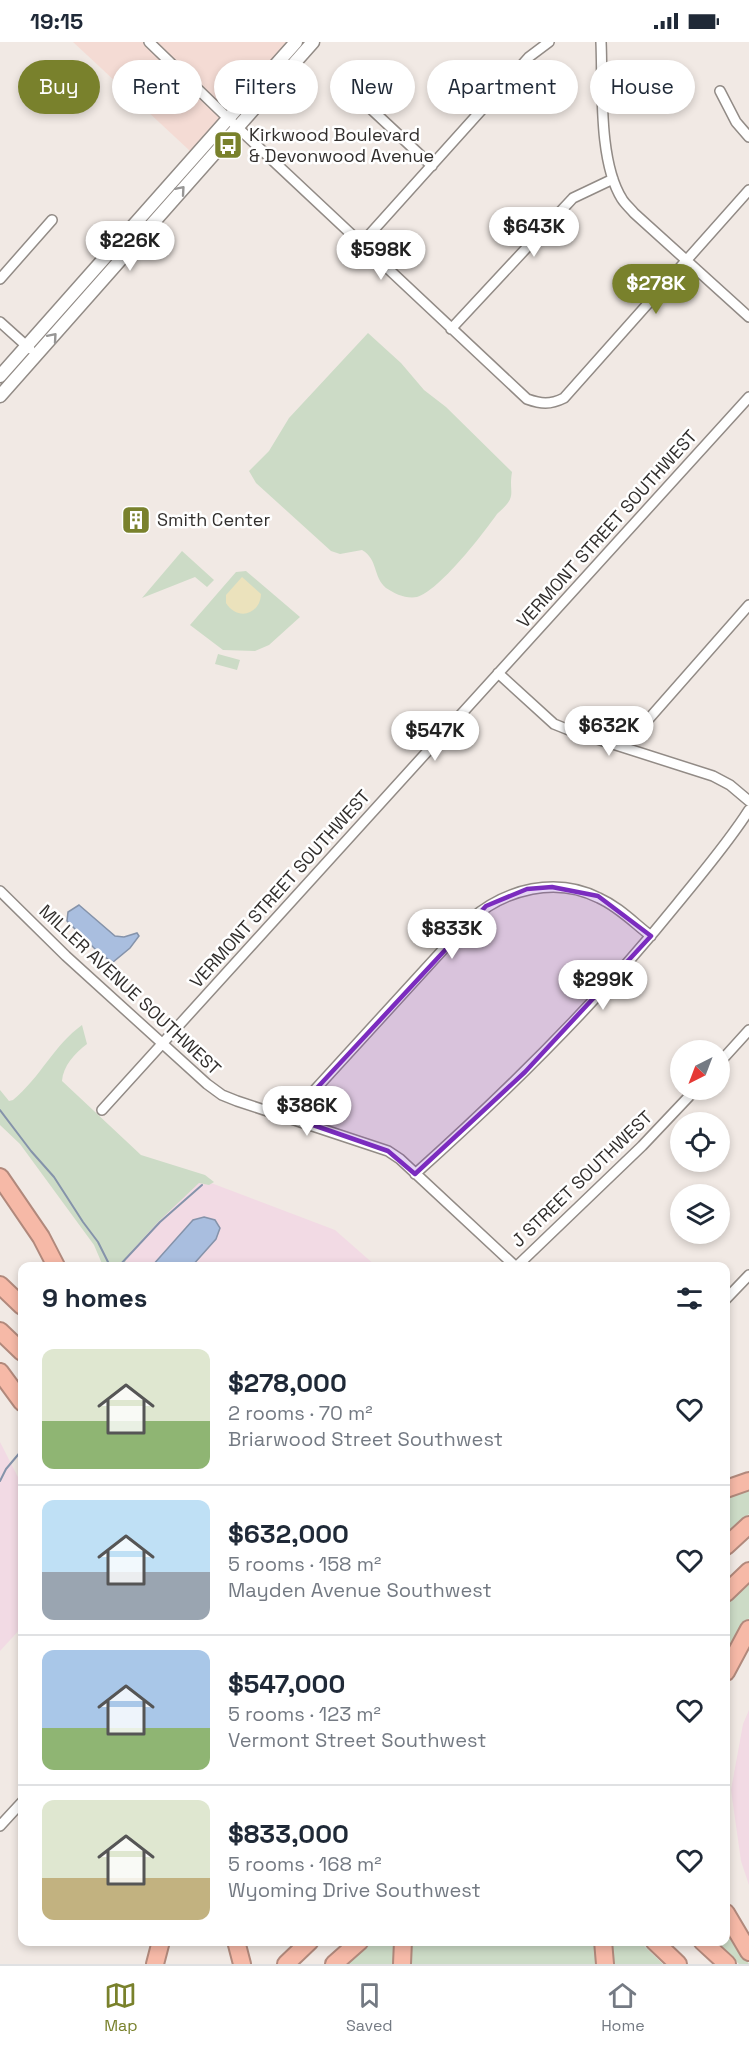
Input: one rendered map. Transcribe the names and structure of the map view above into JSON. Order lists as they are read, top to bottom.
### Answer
{
  "streets": {
    "street": ["VERMONT STREET SOUTHWEST", "MILLER AVENUE SOUTHWEST", "J STREET SOUTHWEST"]
  },
  "crossings": [
    ["VERMONT STREET SOUTHWEST", "MILLER AVENUE SOUTHWEST"]
  ],
  "places": {
    "bus stop": ["Kirkwood Boulevard & Devonwood Avenue"],
    "building": ["Smith Center"]
  },
  "north": "bottom left",
  "page": {
    "status": "19:15",
    "chip": [
      "Buy",
      "Rent",
      "Filters",
      "New",
      "Apartment",
      "House"
    ],
    "price": [
      "$643K",
      "$226K",
      "$598K",
      "$278K",
      "$632K",
      "$547K",
      "$833K",
      "$299K",
      "$386K"
    ],
    "heading": "9 homes",
    "list": [
      {
        "name": "$278,000",
        "note": "2 rooms · 70 m² · Briarwood Street Southwest"
      },
      {
        "name": "$632,000",
        "note": "5 rooms · 158 m² · Mayden Avenue Southwest"
      },
      {
        "name": "$547,000",
        "note": "5 rooms · 123 m² · Vermont Street Southwest"
      },
      {
        "name": "$833,000",
        "note": "5 rooms · 168 m² · Wyoming Drive Southwest"
      }
    ],
    "tabs": ["Map", "Saved", "Home"]
  }
}
